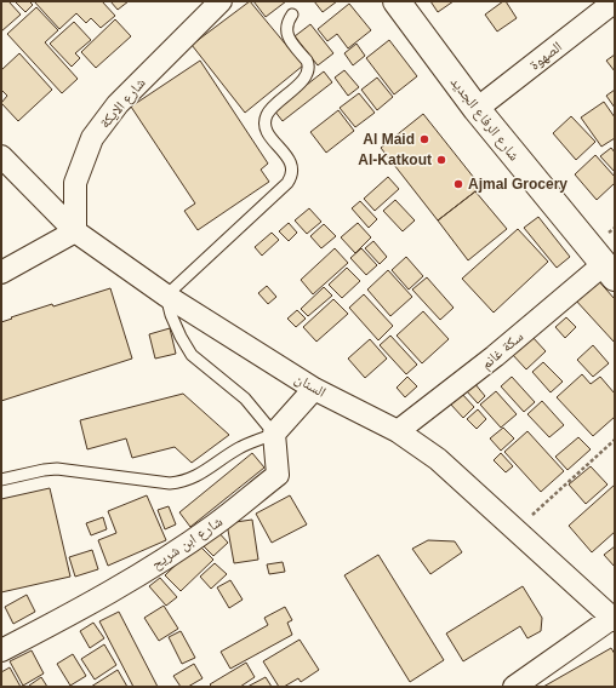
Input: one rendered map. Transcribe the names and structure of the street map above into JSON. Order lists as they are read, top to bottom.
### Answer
{
  "streets": {
    "street": [
      "الصهوة",
      "شارع الايكة",
      "شارع الرفاع الجديد",
      "سكة غانم",
      "السنان",
      "شارع ابن شريح"
    ]
  },
  "crossings": [
    ["الصهوة", "شارع الرفاع الجديد"],
    ["شارع الايكة", "السنان"],
    ["شارع الرفاع الجديد", "سكة غانم"],
    ["سكة غانم", "السنان"]
  ],
  "places": ["Al Maid", "Al-Katkout", "Ajmal Grocery"]
}
